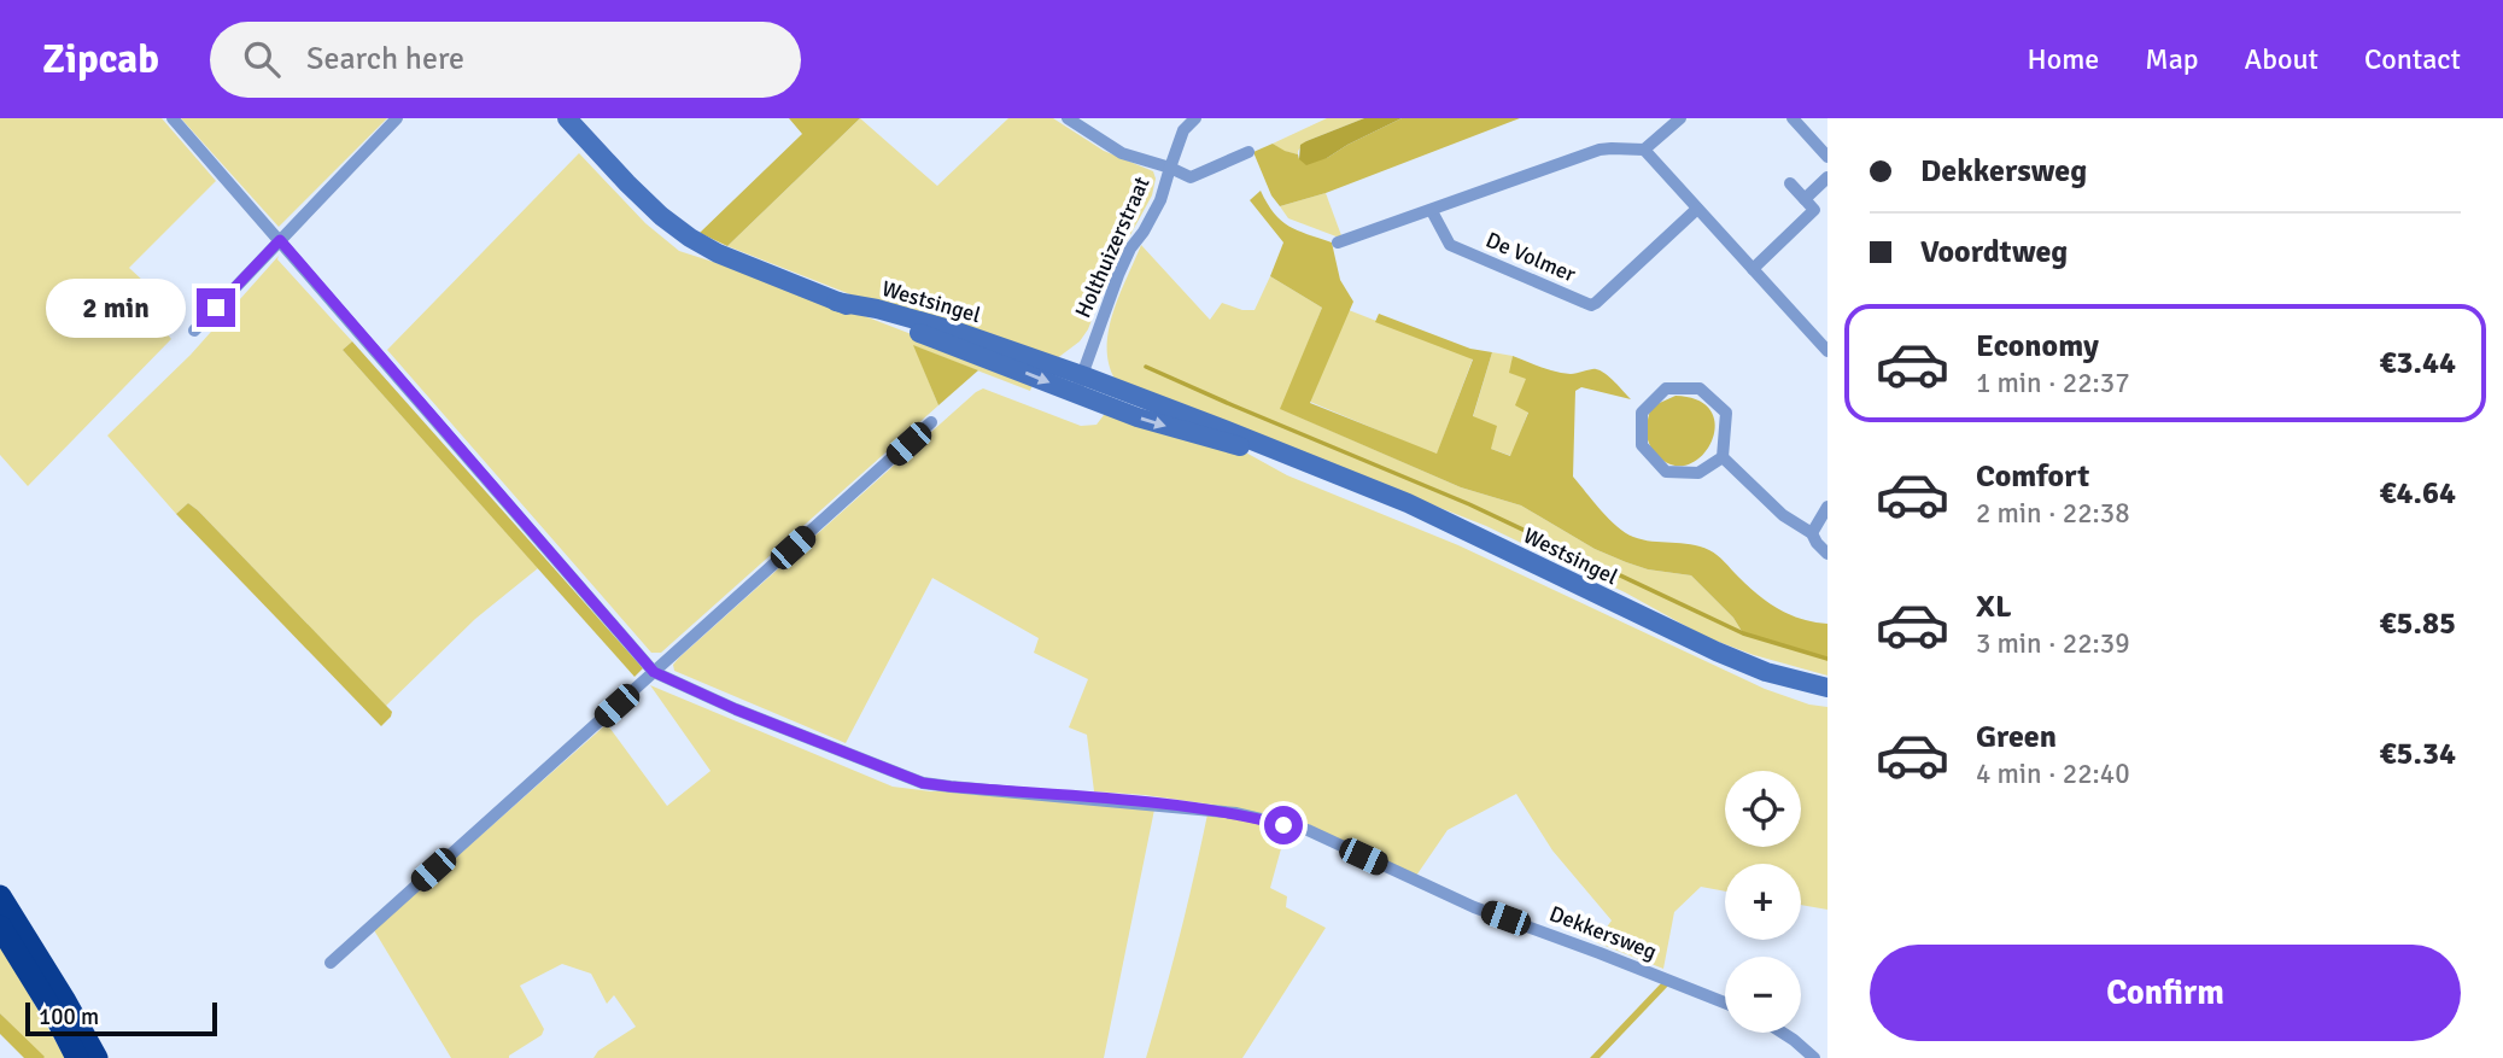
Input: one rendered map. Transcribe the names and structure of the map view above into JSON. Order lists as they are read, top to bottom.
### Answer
{
  "streets": {
    "main road": ["Westsingel"],
    "street": ["Holthuizerstraat", "De Volmer", "Dekkersweg"]
  },
  "crossings": [
    ["Holthuizerstraat", "Westsingel"]
  ],
  "scale_bar": "100 m",
  "page": {
    "header": "Zipcab",
    "search": "Search here",
    "nav": [
      "Home",
      "Map",
      "About",
      "Contact"
    ],
    "banner": ["Dekkersweg", "Voordtweg"],
    "bubble": "2 min",
    "list": [
      {
        "name": "Economy",
        "note": "1 min · 22:37",
        "value": "€3.44"
      },
      {
        "name": "Comfort",
        "note": "2 min · 22:38",
        "value": "€4.64"
      },
      {
        "name": "XL",
        "note": "3 min · 22:39",
        "value": "€5.85"
      },
      {
        "name": "Green",
        "note": "4 min · 22:40",
        "value": "€5.34"
      }
    ],
    "map_buttons": ["+", "−"],
    "buttons": "Confirm",
    "scale": "100 m"
  }
}
